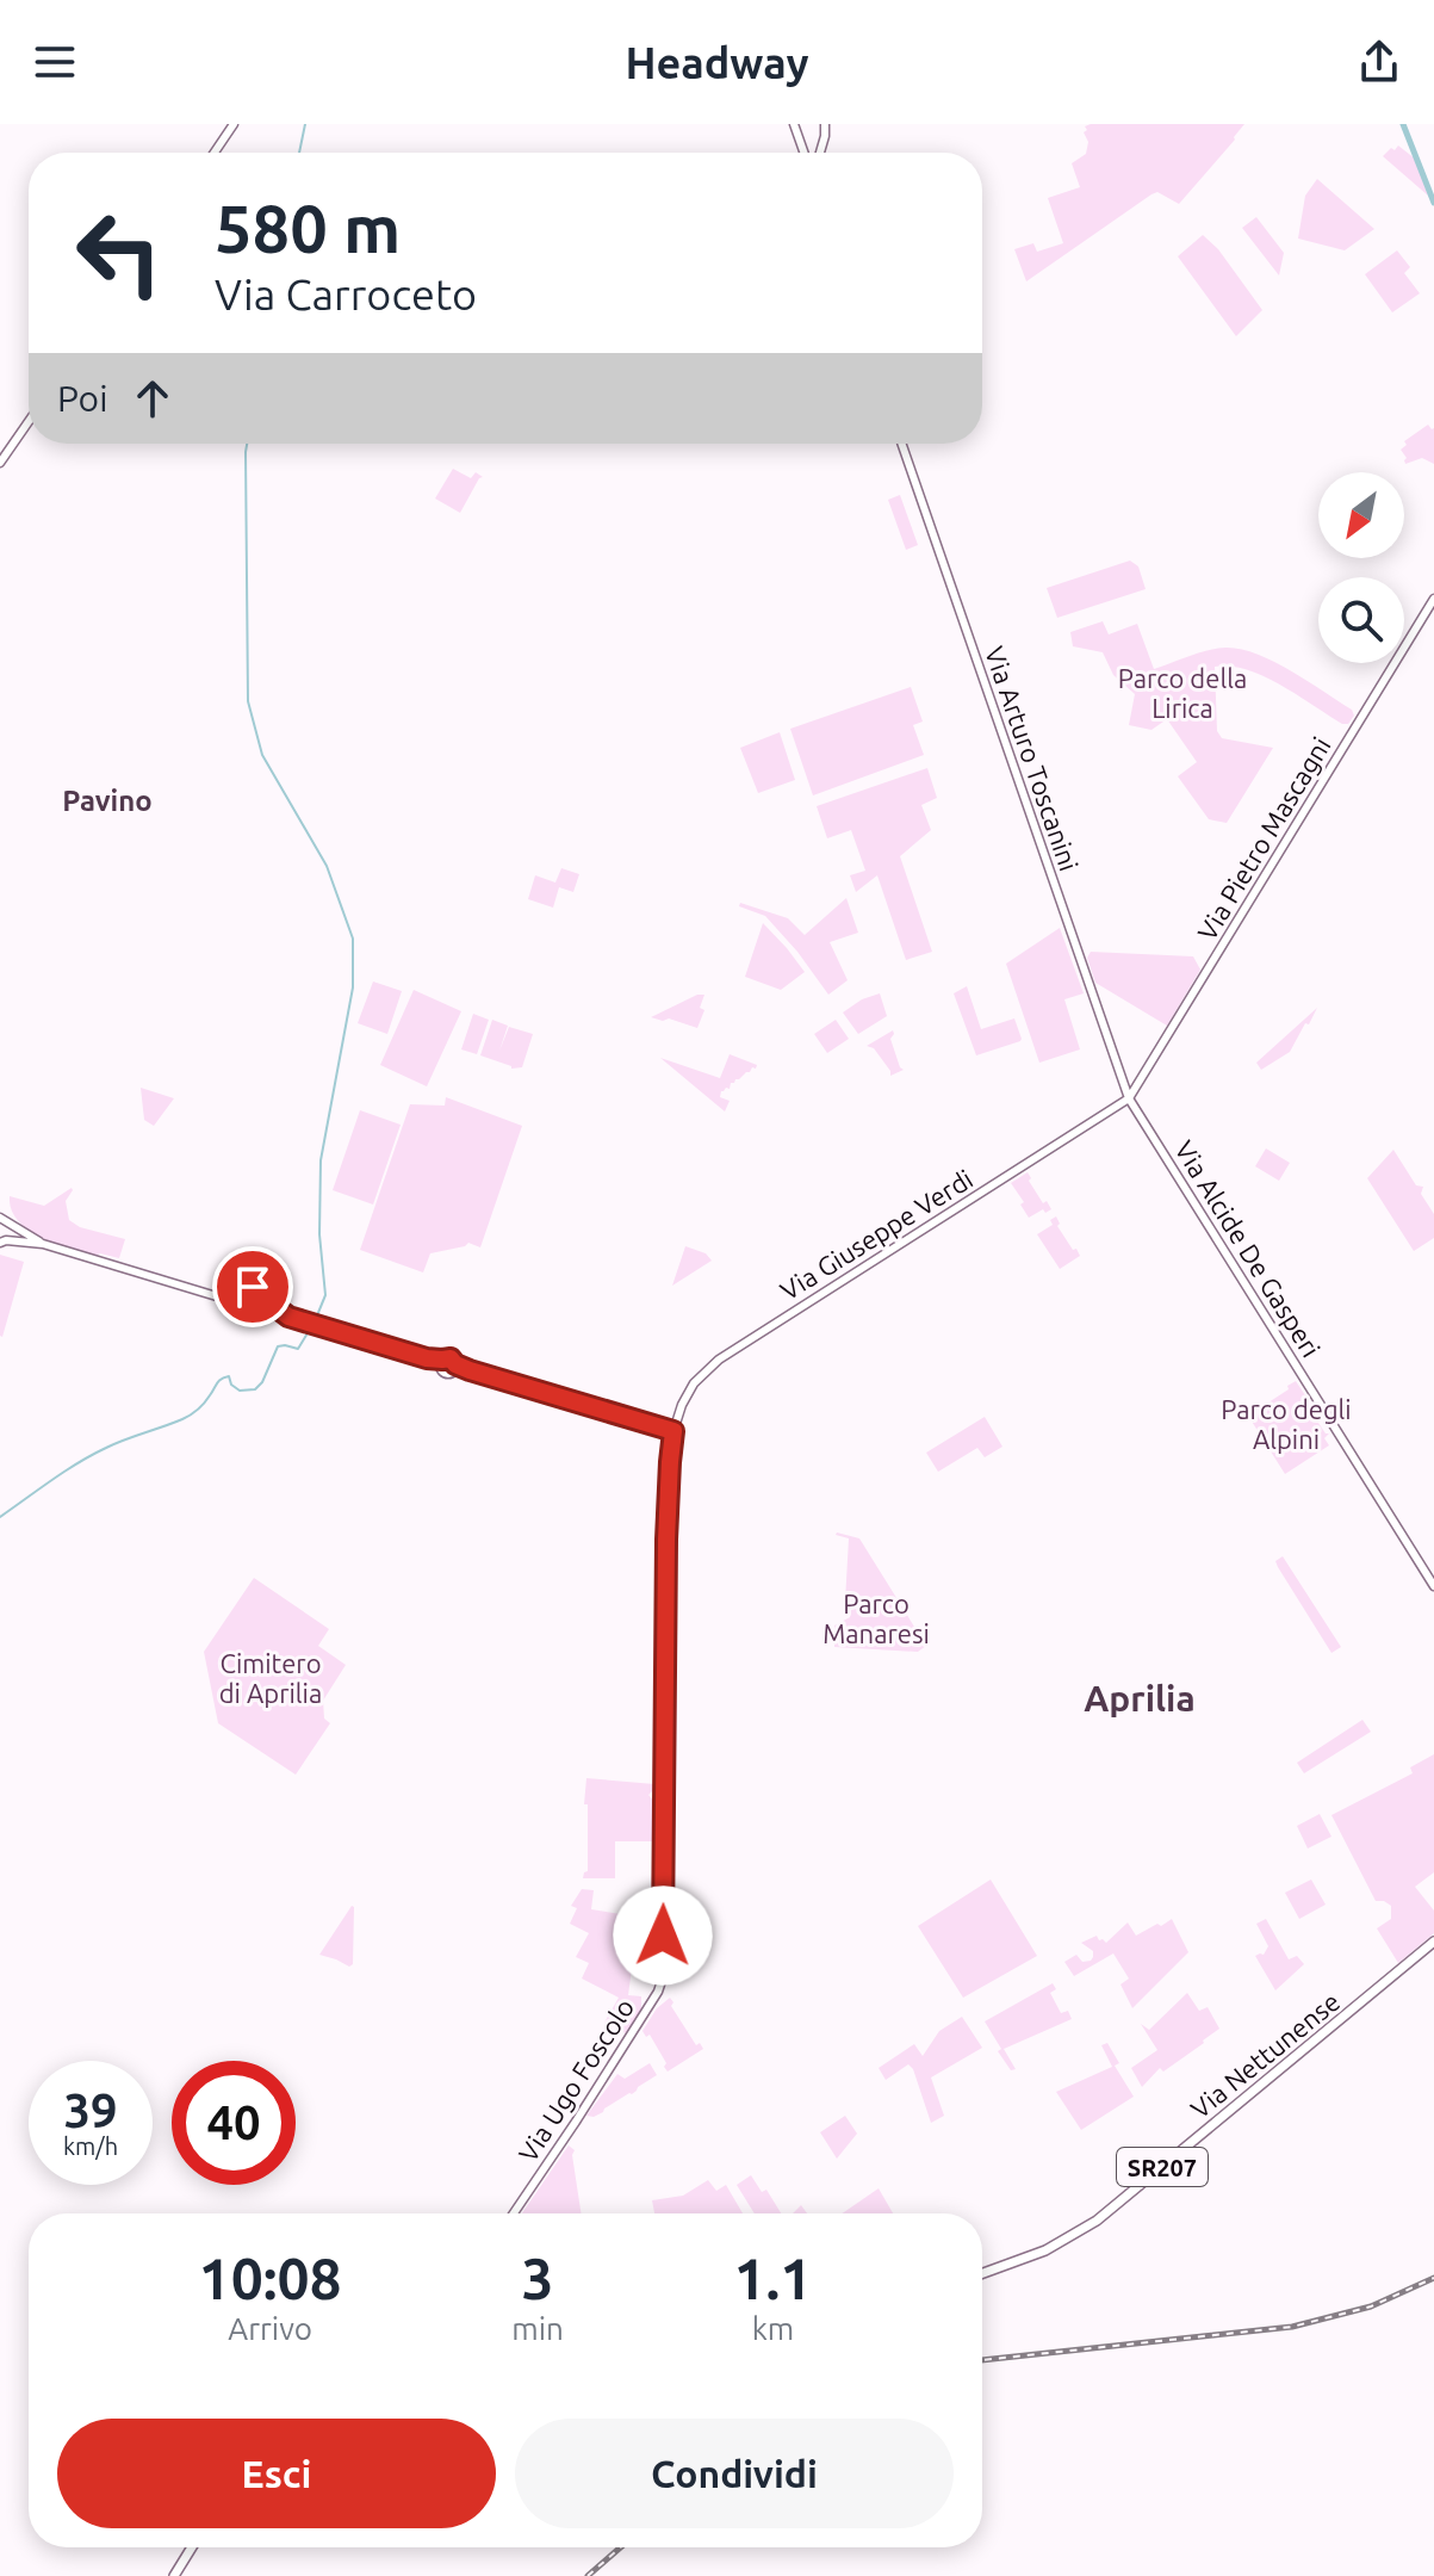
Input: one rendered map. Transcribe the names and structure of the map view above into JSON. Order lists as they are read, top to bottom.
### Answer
{
  "streets": {
    "main road": ["Via Nettunense", "SR207"],
    "street": [
      "Via Arturo Toscanini",
      "Via Pietro Mascagni",
      "Via Giuseppe Verdi",
      "Via Alcide De Gasperi",
      "Via Ugo Foscolo"
    ]
  },
  "crossings": [
    ["Via Arturo Toscanini", "Via Pietro Mascagni"],
    ["Via Arturo Toscanini", "Via Giuseppe Verdi"],
    ["Via Arturo Toscanini", "Via Alcide De Gasperi"],
    ["Via Pietro Mascagni", "Via Giuseppe Verdi"],
    ["Via Pietro Mascagni", "Via Alcide De Gasperi"],
    ["Via Giuseppe Verdi", "Via Alcide De Gasperi"],
    ["Via Giuseppe Verdi", "Via Ugo Foscolo"]
  ],
  "districts": ["Pavino", "Aprilia"],
  "parks": [
    "Parco della Lirica",
    "Parco degli Alpini",
    "Parco Manaresi",
    "Cimitero di Aprilia"
  ],
  "north": "bottom left",
  "page": {
    "header": "Headway",
    "turn": ["580 m", "Via Carroceto"],
    "then": "Poi",
    "speed": "39 km/h",
    "limit": "40",
    "eta": [
      "10:08",
      "Arrivo",
      "3",
      "min",
      "1.1",
      "km"
    ],
    "buttons": ["Esci", "Condividi"]
  }
}
